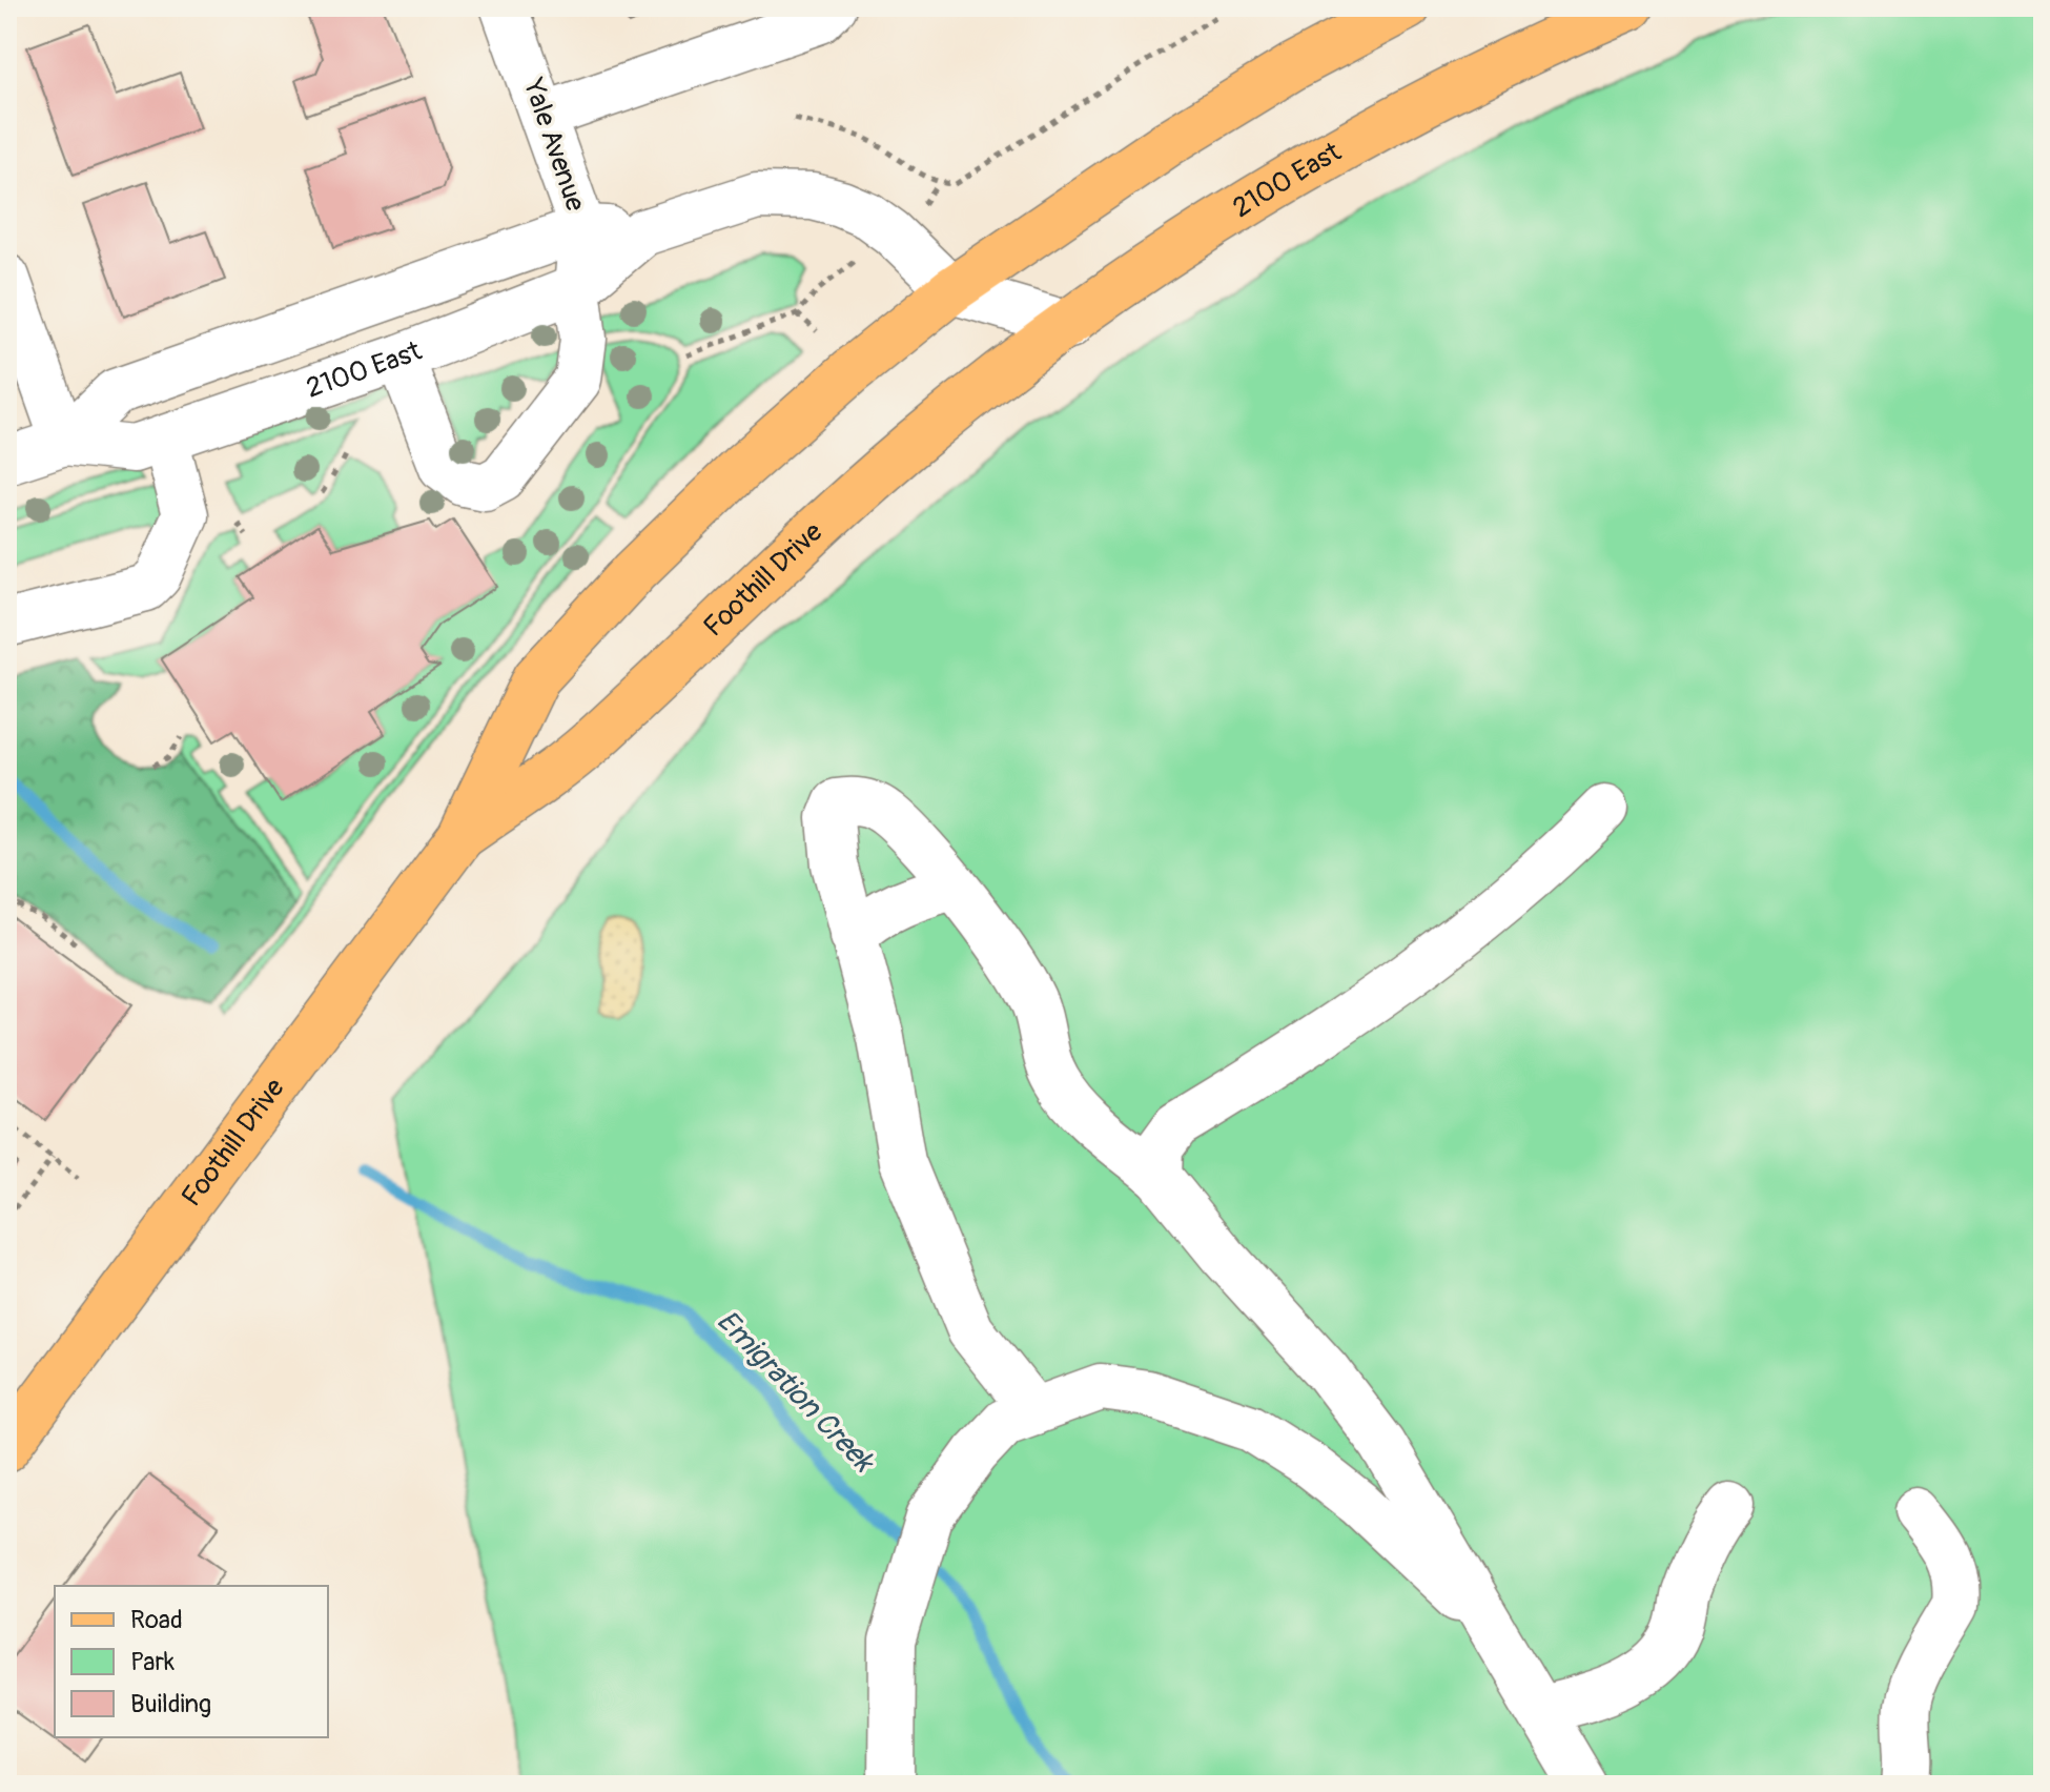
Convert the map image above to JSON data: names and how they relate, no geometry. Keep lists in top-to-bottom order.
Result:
{
  "streets": {
    "main road": ["2100 East", "Foothill Drive"],
    "street": ["Yale Avenue"]
  },
  "crossings": [
    ["Yale Avenue", "2100 East"],
    ["2100 East", "Foothill Drive"]
  ],
  "water": ["Emigration Creek"],
  "legend": ["Road", "Park", "Building"]
}
